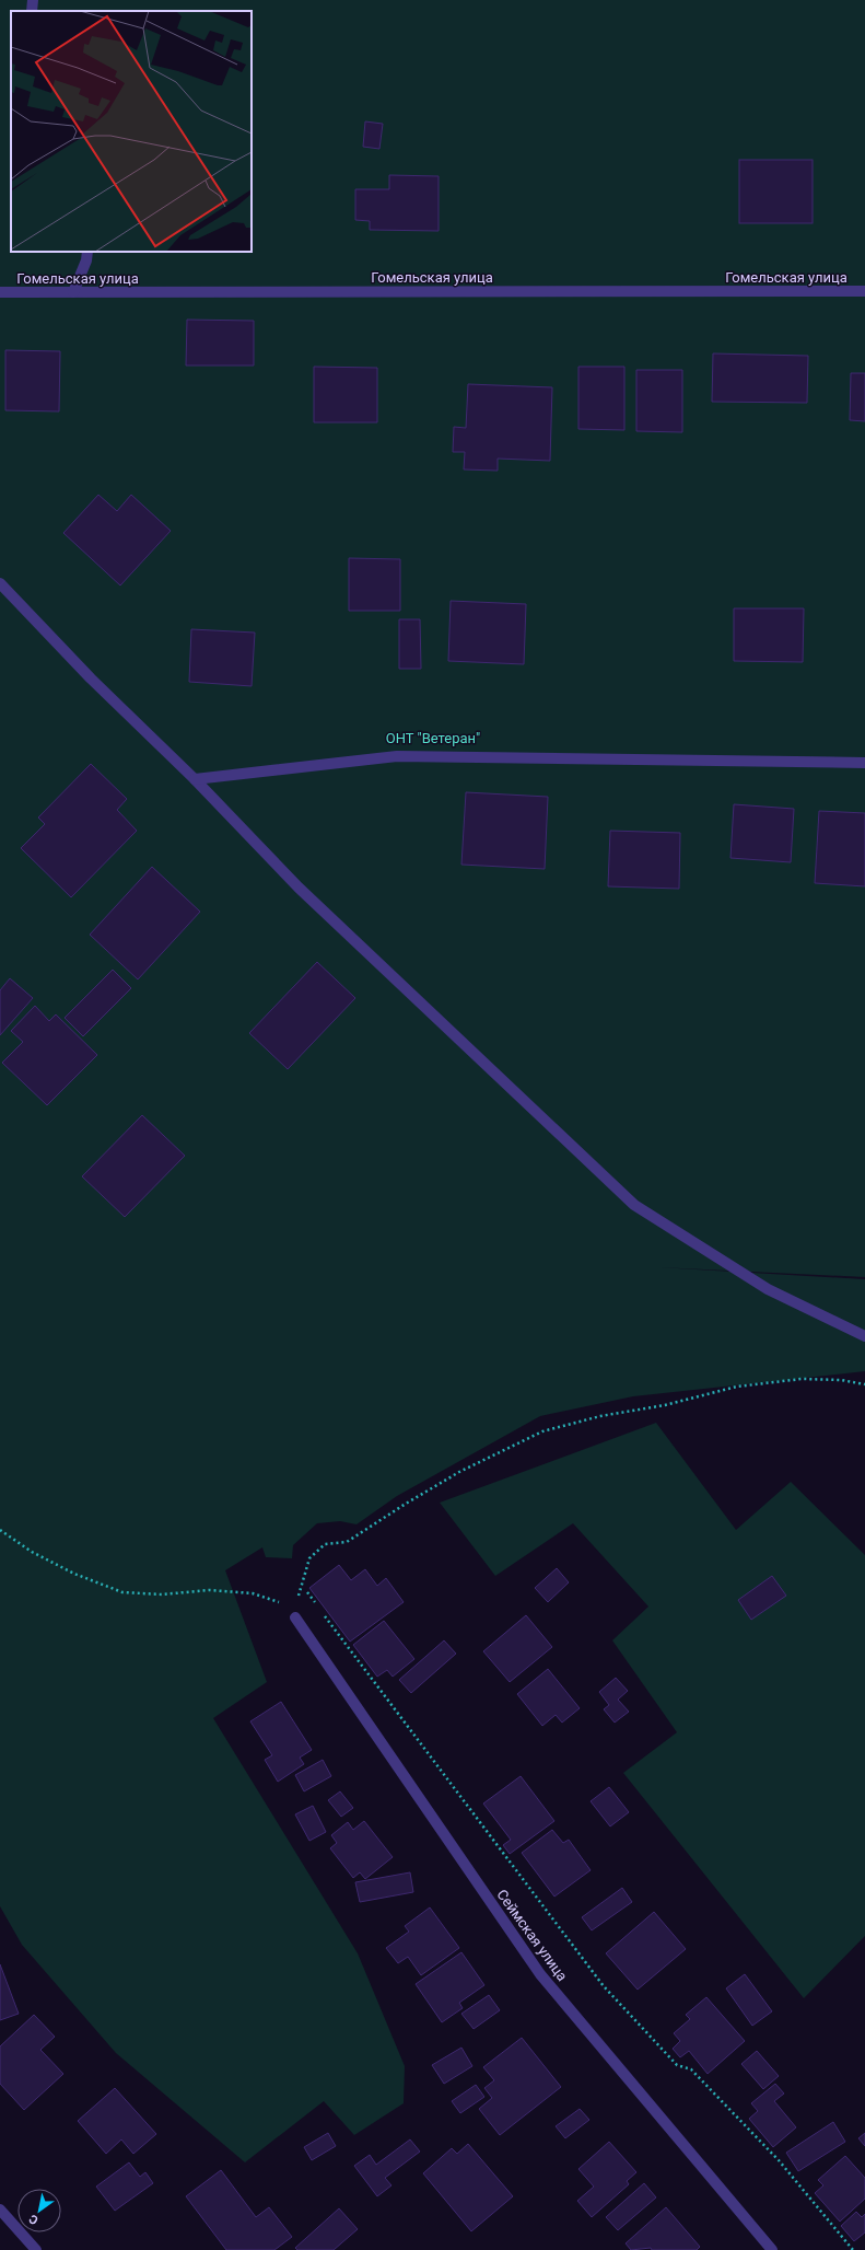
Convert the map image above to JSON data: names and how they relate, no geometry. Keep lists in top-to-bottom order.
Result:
{
  "streets": {
    "street": ["Гомельская улица", "Сеймская улица"]
  },
  "parks": ["ОНТ \"Ветеран\""],
  "north": "bottom left"
}
